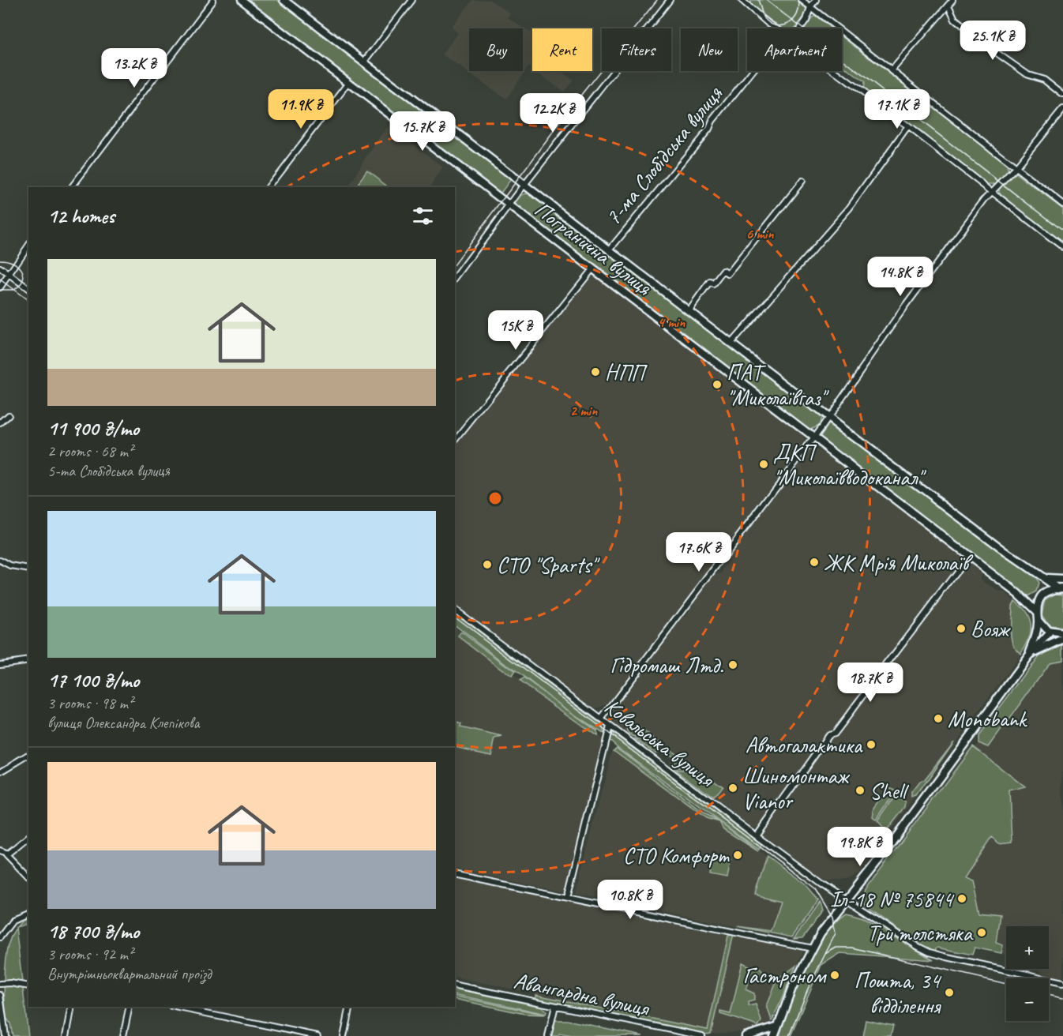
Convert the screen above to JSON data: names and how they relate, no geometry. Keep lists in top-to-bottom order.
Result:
{
  "streets": {
    "main road": ["Погранична вулиця"],
    "street": ["7-ма Слобідська вулиця", "Ковальська вулиця", "Авангардна вулиця"]
  },
  "crossings": [
    ["7-ма Слобідська вулиця", "Погранична вулиця"]
  ],
  "places": [
    "НПП",
    "ПАТ \"Миколаївгаз\"",
    "ДКП \"Миколаївводоканал\"",
    "ЖК Мрія Миколаїв",
    "СТО \"Sparts\"",
    "Вояж",
    "Гідромаш Лтд.",
    "Monobank",
    "Автогалактика",
    "Шиномонтаж Vianor",
    "Shell",
    "СТО Комфорт",
    "Іл-18 № 75844",
    "Три толстяка",
    "Гастроном",
    "Пошта, 34 відділення"
  ],
  "page": {
    "price": [
      "25.1K ₴",
      "13.2K ₴",
      "11.9K ₴",
      "17.1K ₴",
      "12.2K ₴",
      "15.7K ₴",
      "14.8K ₴",
      "15K ₴",
      "17.6K ₴",
      "18.7K ₴",
      "19.8K ₴",
      "10.8K ₴"
    ],
    "chip": [
      "Buy",
      "Rent",
      "Filters",
      "New",
      "Apartment"
    ],
    "heading": "12 homes",
    "list": [
      {
        "name": "11 900 ₴/mo",
        "note": "2 rooms · 68 m² · 5-та Слобідська вулиця"
      },
      {
        "name": "17 100 ₴/mo",
        "note": "3 rooms · 98 m² · вулиця Олександра Клепікова"
      },
      {
        "name": "18 700 ₴/mo",
        "note": "3 rooms · 92 m² · Внутрішньоквартальний проїзд"
      }
    ],
    "map_buttons": ["+", "−"]
  },
  "rings": ["6 min", "4 min", "2 min"]
}
